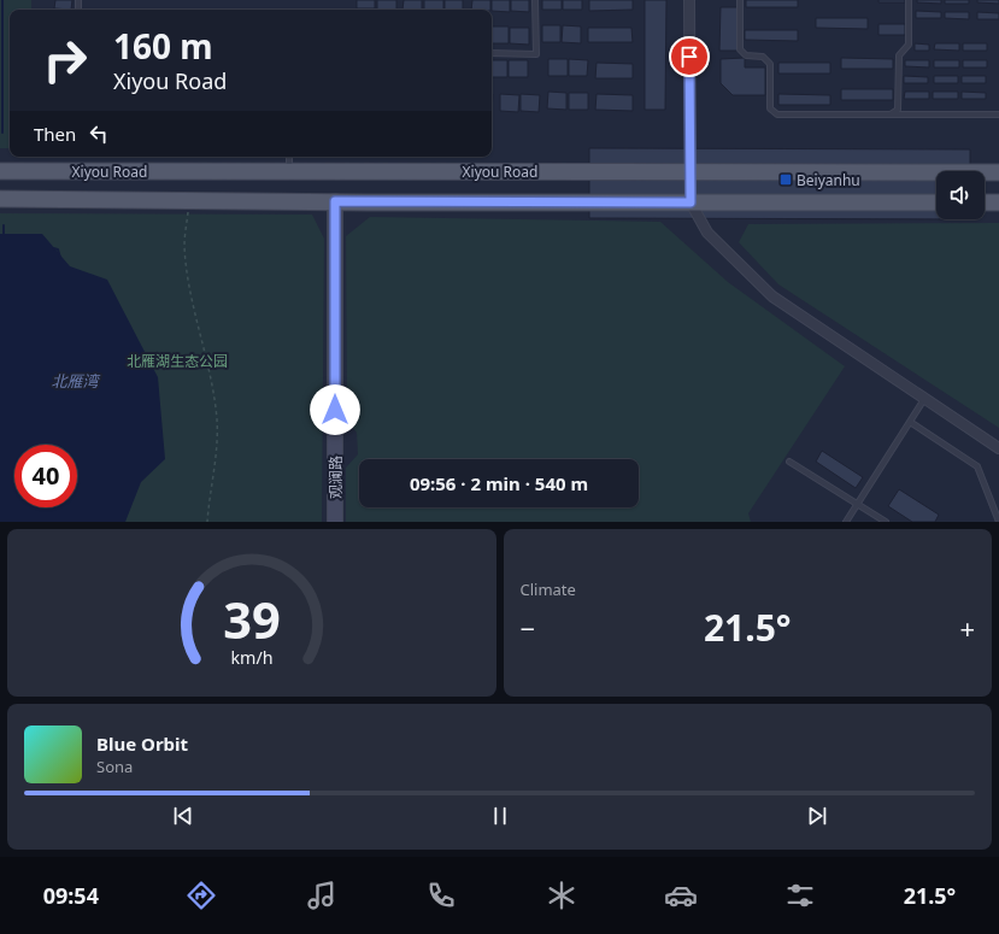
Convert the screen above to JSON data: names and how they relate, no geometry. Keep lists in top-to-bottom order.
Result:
{
  "streets": {
    "main road": ["Xiyou Road"],
    "street": ["观澜路"]
  },
  "crossings": [
    ["Xiyou Road", "观澜路"]
  ],
  "water": ["北雁湾"],
  "parks": ["北雁湖生态公园"],
  "places": {
    "transit": ["Beiyanhu"]
  },
  "page": {
    "turn": ["160 m", "Xiyou Road"],
    "then": "Then",
    "limit": "40",
    "trip": "09:56 · 2 min · 540 m",
    "tile": "Climate",
    "heat": ["−", "21.5°", "+"],
    "song": ["Blue Orbit", "Sona"],
    "tabs": ["09:54", "21.5°"],
    "gauge": ["39", "km/h"]
  }
}
